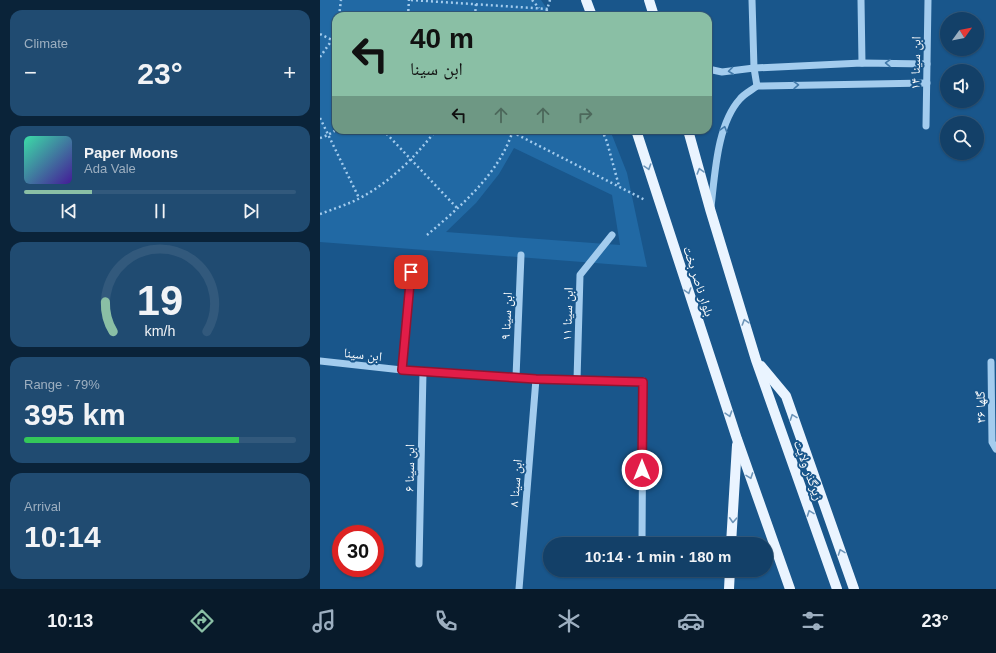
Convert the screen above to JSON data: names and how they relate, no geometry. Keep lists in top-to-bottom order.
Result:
{
  "streets": {
    "main road": ["بلوار ناصر بخت", "زیرگذر ولایت"],
    "street": [
      "ابن سینا ۱۴",
      "ابن سینا ۱۱",
      "ابن سینا ۹",
      "ابن سینا",
      "۳۶ گلها",
      "ابن سینا ۶",
      "ابن سینا ۸"
    ]
  },
  "crossings": [
    ["ابن سینا ۱۱", "ابن سینا"],
    ["ابن سینا ۹", "ابن سینا"],
    ["ابن سینا", "ابن سینا ۶"],
    ["ابن سینا", "ابن سینا ۸"]
  ],
  "north": "top right",
  "page": {
    "tile": [
      "Climate",
      ["Range · 79%", "395 km"],
      ["Arrival", "10:14"]
    ],
    "turn": ["40 m", "ابن سینا"],
    "heat": ["−", "23°", "+"],
    "song": ["Paper Moons", "Ada Vale"],
    "limit": "30",
    "trip": "10:14 · 1 min · 180 m",
    "tabs": ["10:13", "23°"],
    "gauge": ["19", "km/h"]
  }
}
